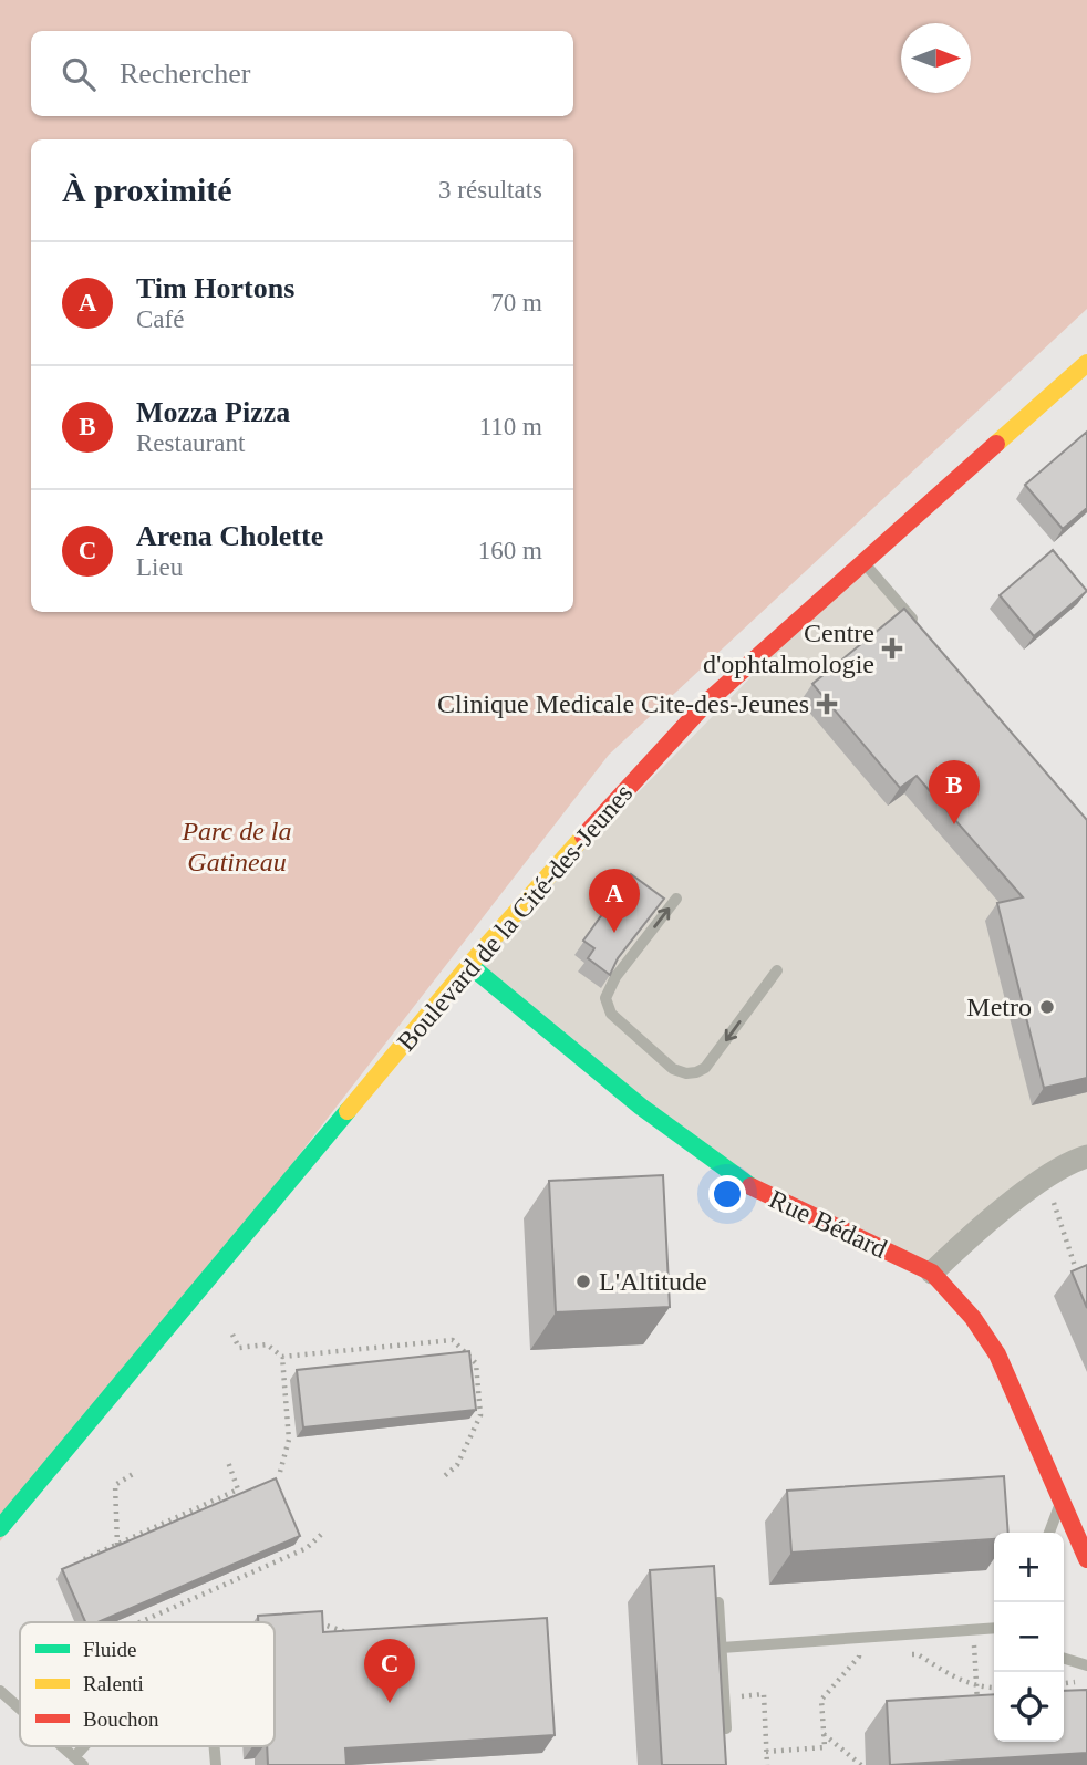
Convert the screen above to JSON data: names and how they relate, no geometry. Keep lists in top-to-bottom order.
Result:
{
  "streets": {
    "street": ["Boulevard de la Cité-des-Jeunes", "Rue Bédard"]
  },
  "crossings": [
    ["Boulevard de la Cité-des-Jeunes", "Rue Bédard"]
  ],
  "parks": ["Parc de la Gatineau"],
  "places": {
    "health": ["Centre d'ophtalmologie", "Clinique Medicale Cite-des-Jeunes"],
    "other": ["Metro", "L'Altitude"]
  },
  "legend": ["Fluide", "Ralenti", "Bouchon"],
  "north": "right",
  "page": {
    "search": "Rechercher",
    "heading": ["À proximité", "3 résultats"],
    "list": [
      {
        "mark": "A",
        "name": "Tim Hortons",
        "note": "Café",
        "value": "70 m"
      },
      {
        "mark": "B",
        "name": "Mozza Pizza",
        "note": "Restaurant",
        "value": "110 m"
      },
      {
        "mark": "C",
        "name": "Arena Cholette",
        "note": "Lieu",
        "value": "160 m"
      }
    ],
    "pins": ["B", "A", "C"],
    "map_buttons": ["+", "−"]
  }
}
